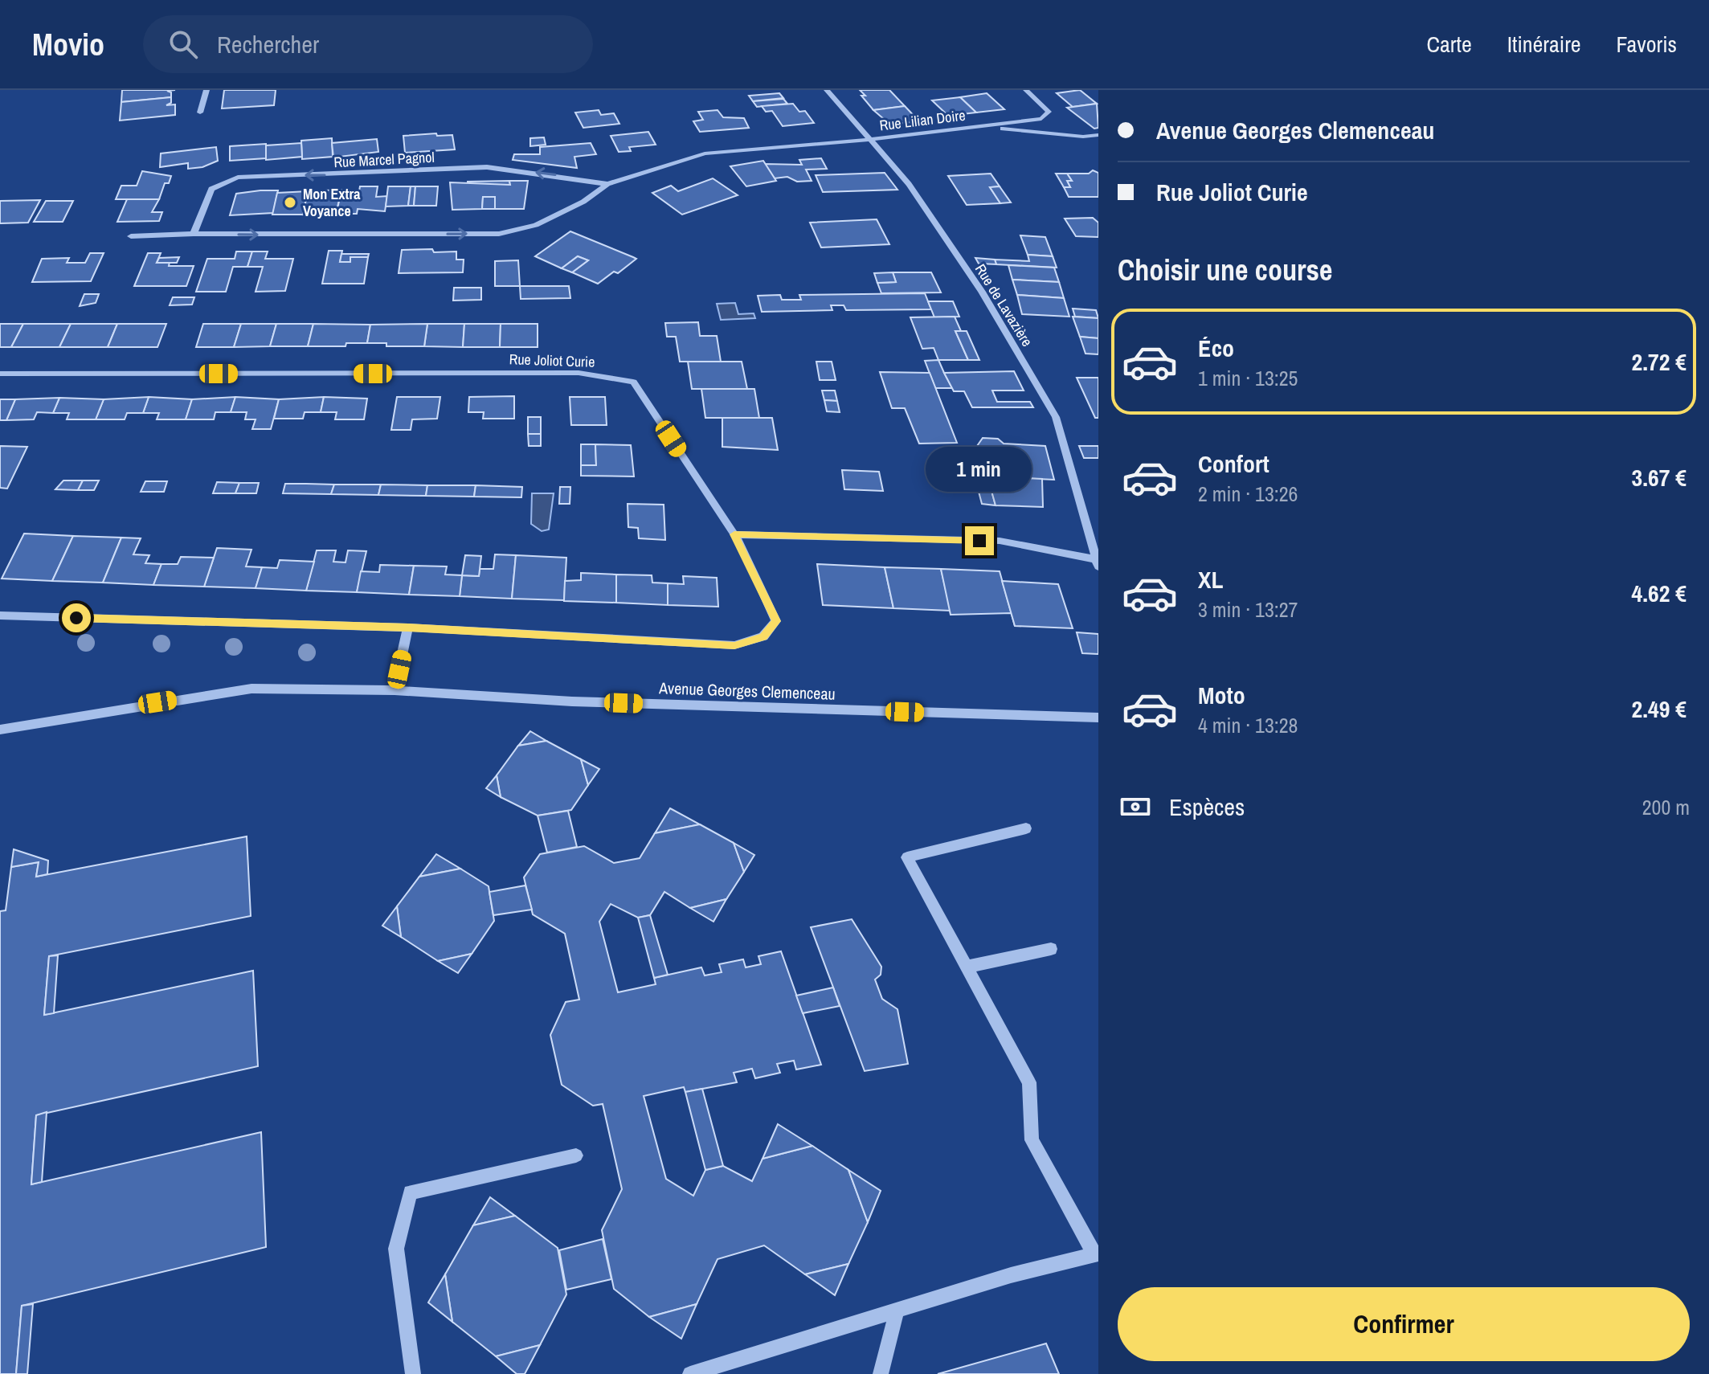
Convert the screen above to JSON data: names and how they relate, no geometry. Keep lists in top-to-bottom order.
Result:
{
  "streets": {
    "street": [
      "Rue Lilian Doire",
      "Rue Marcel Pagnol",
      "Rue de Lavazière",
      "Rue Joliot Curie",
      "Avenue Georges Clemenceau"
    ]
  },
  "crossings": [
    ["Rue Lilian Doire", "Rue Marcel Pagnol"],
    ["Rue Lilian Doire", "Rue de Lavazière"],
    ["Rue Marcel Pagnol", "Rue de Lavazière"]
  ],
  "places": ["Mon Extra Voyance"],
  "page": {
    "header": "Movio",
    "search": "Rechercher",
    "nav": ["Carte", "Itinéraire", "Favoris"],
    "banner": ["Avenue Georges Clemenceau", "Rue Joliot Curie"],
    "heading": "Choisir une course",
    "list": [
      {
        "name": "Éco",
        "note": "1 min · 13:25",
        "value": "2.72 €"
      },
      {
        "name": "Confort",
        "note": "2 min · 13:26",
        "value": "3.67 €"
      },
      {
        "name": "XL",
        "note": "3 min · 13:27",
        "value": "4.62 €"
      },
      {
        "name": "Moto",
        "note": "4 min · 13:28",
        "value": "2.49 €"
      }
    ],
    "bubble": "1 min",
    "pay": ["Espèces", "200 m"],
    "buttons": "Confirmer"
  }
}
